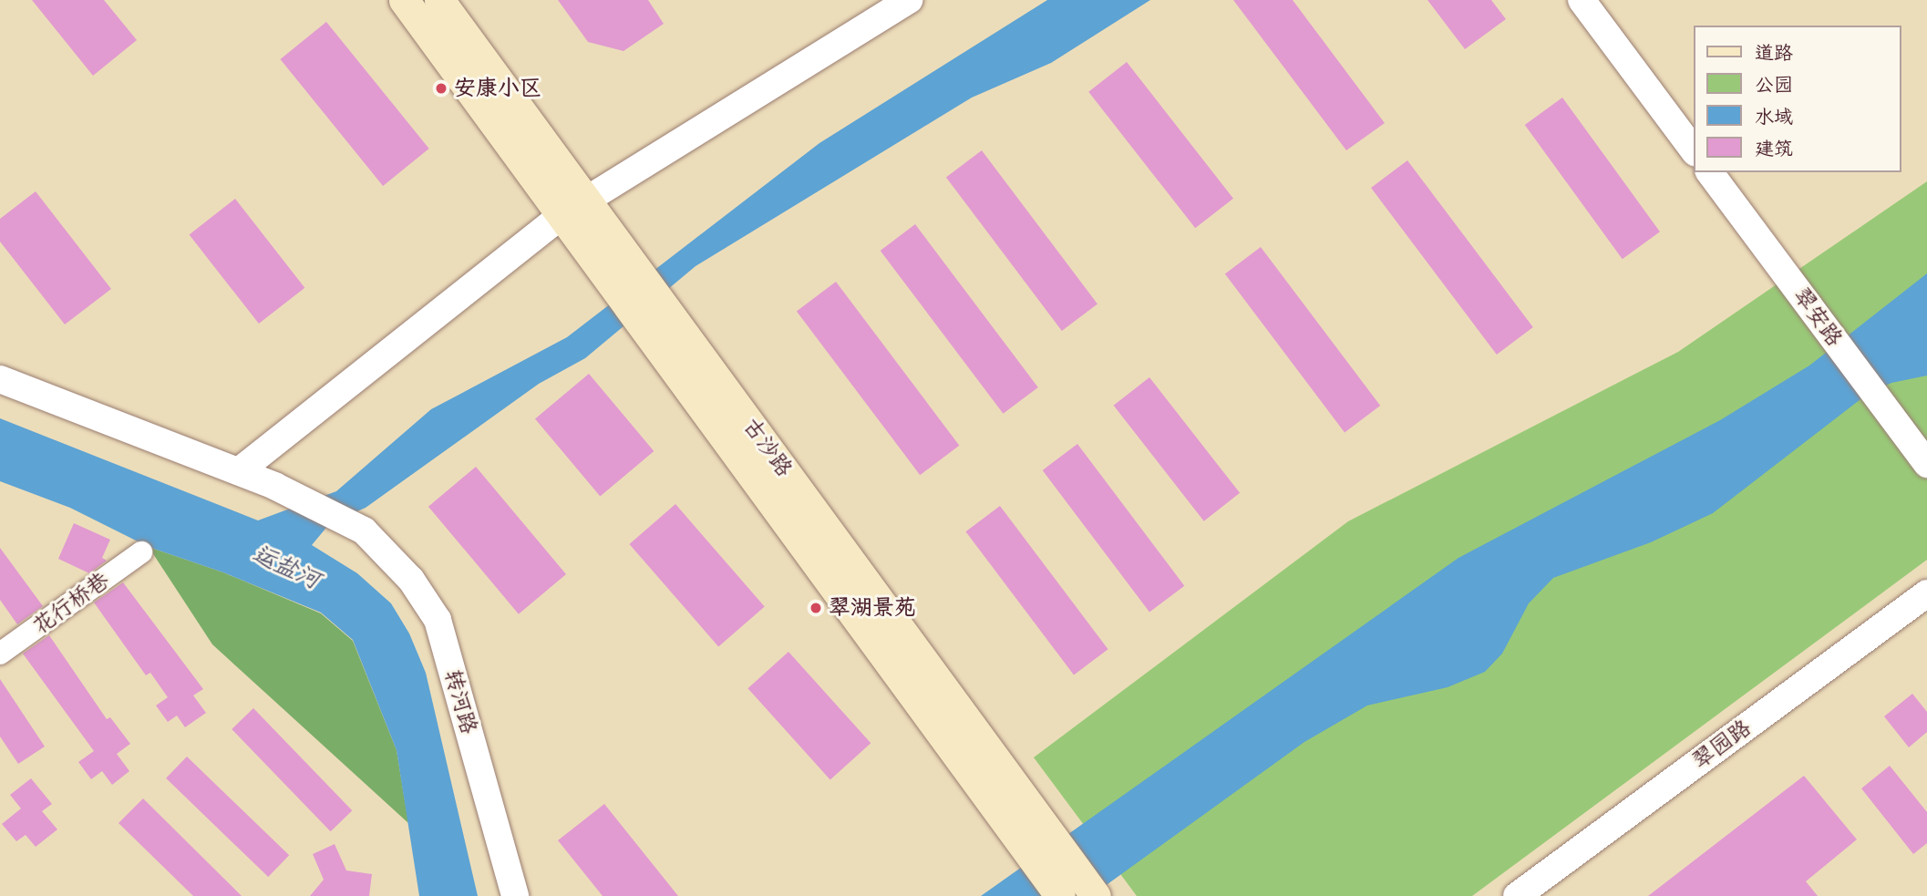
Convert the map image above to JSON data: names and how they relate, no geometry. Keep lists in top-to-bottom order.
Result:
{
  "streets": {
    "main road": ["古沙路"],
    "street": [
      "翠安路",
      "花行桥巷",
      "转河路",
      "翠园路"
    ]
  },
  "water": ["运盐河"],
  "places": ["安康小区", "翠湖景苑"],
  "legend": [
    "道路",
    "公园",
    "水域",
    "建筑"
  ]
}
